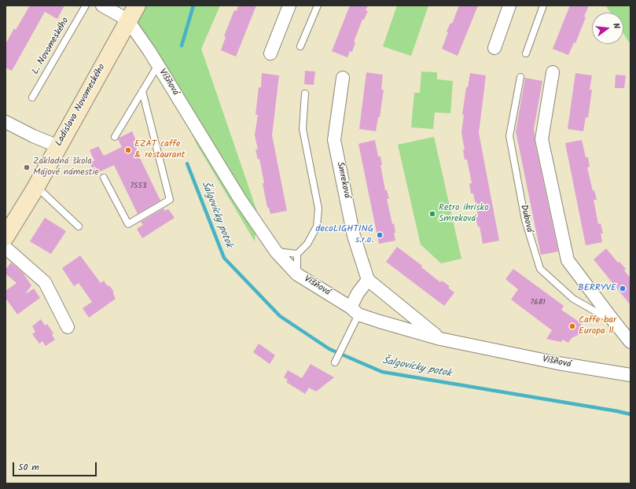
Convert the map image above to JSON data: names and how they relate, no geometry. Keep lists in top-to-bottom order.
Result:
{
  "streets": {
    "street": [
      "Višňová",
      "Ladislava Novomeského",
      "Smreková",
      "Dubová"
    ],
    "lane": ["L. Novomeského"]
  },
  "crossings": [
    ["Višňová", "Ladislava Novomeského"]
  ],
  "water": ["Šalgovícky potok"],
  "places": [
    "EZAT caffe & restaurant",
    "Základná škola Májové námestie",
    "Retro ihrisko Smreková",
    "decoLIGHTING s.r.o.",
    "BERRYVE",
    "Caffe bar Europa ll"
  ],
  "house_numbers": ["7553", "7681"],
  "scale_bar": "50 m",
  "north": "right"
}
